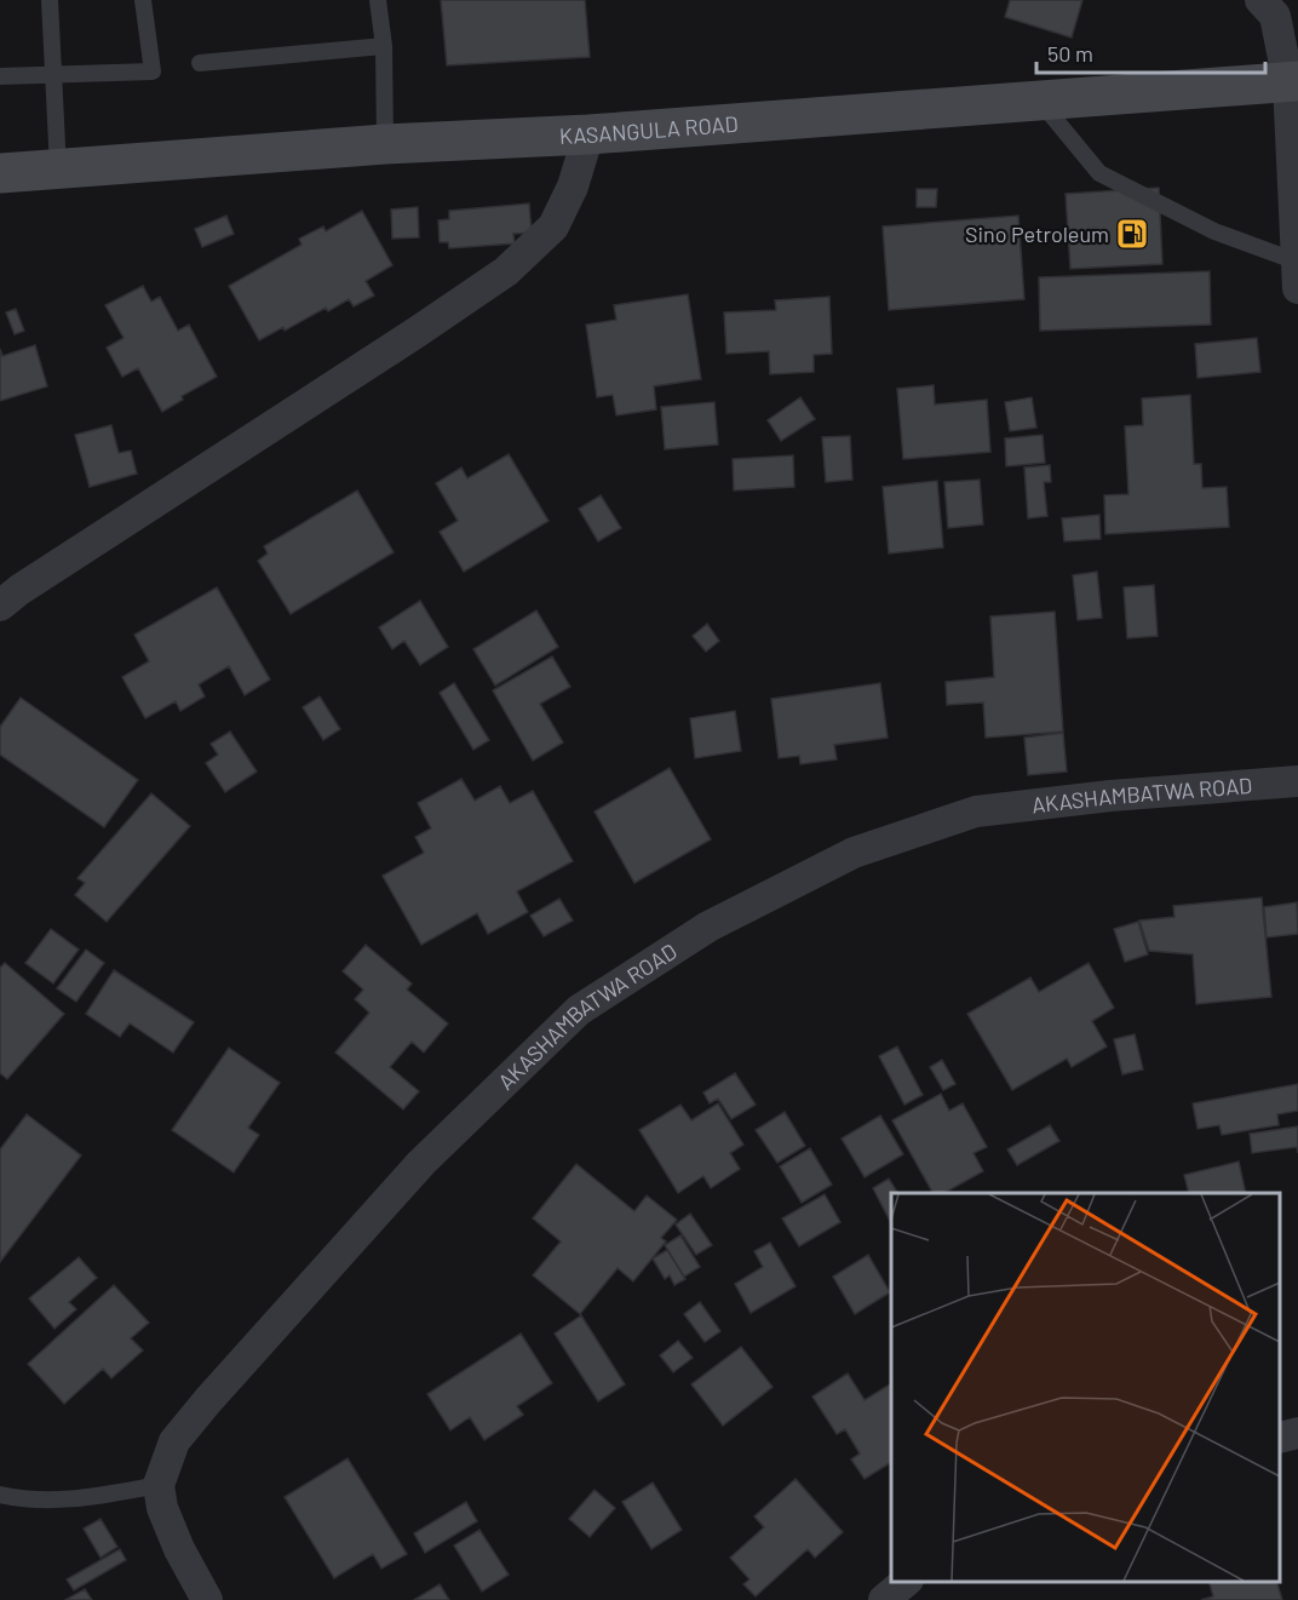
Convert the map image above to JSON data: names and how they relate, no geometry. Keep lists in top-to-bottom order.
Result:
{
  "streets": {
    "main road": ["KASANGULA ROAD"],
    "street": ["AKASHAMBATWA ROAD"]
  },
  "places": {
    "fuel station": ["Sino Petroleum"]
  },
  "scale_bar": "50 m"
}
